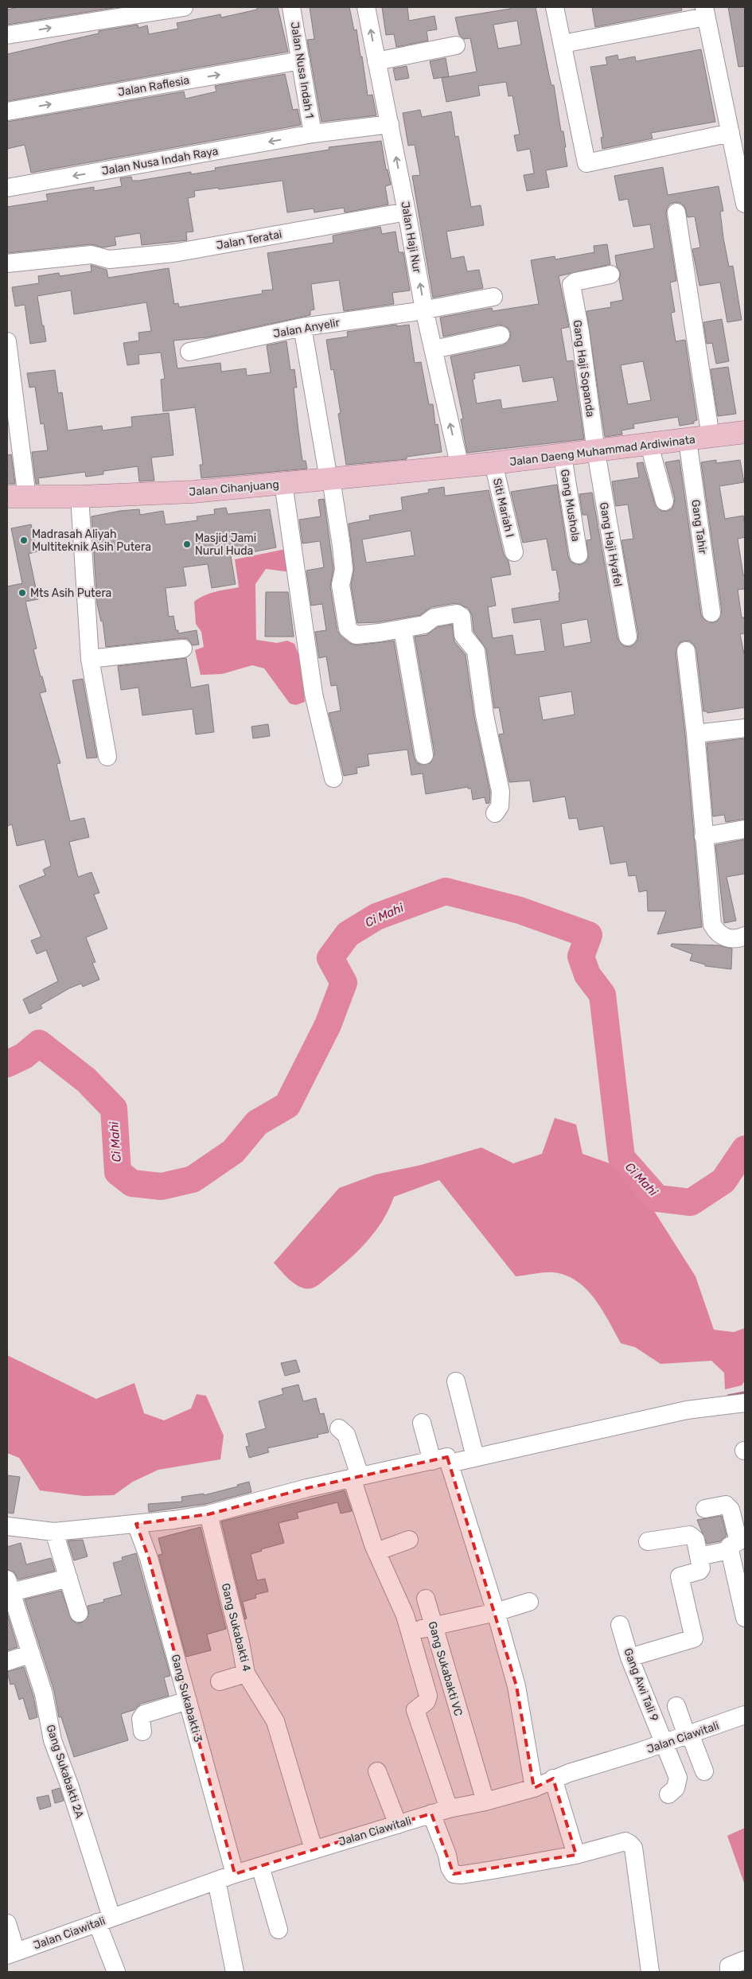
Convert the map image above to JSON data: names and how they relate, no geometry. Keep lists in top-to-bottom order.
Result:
{
  "streets": {
    "main road": ["Jalan Daeng Muhammad Ardiwinata", "Jalan Cihanjuang"],
    "street": [
      "Jalan Nusa Indah 1",
      "Jalan Raflesia",
      "Jalan Nusa Indah Raya",
      "Jalan Haji Nur",
      "Jalan Teratai",
      "Jalan Anyelir",
      "Gang Haji Sopanda",
      "Gang Mushola",
      "Siti Mariah I",
      "Gang Tahir",
      "Gang Haji Hyafel",
      "Gang Sukabakti 4",
      "Gang Sukabakti VC",
      "Gang Awi Tali 9",
      "Gang Sukabakti 3",
      "Jalan Ciawitali",
      "Gang Sukabakti 2A"
    ]
  },
  "crossings": [
    ["Jalan Nusa Indah 1", "Jalan Raflesia"],
    ["Jalan Nusa Indah 1", "Jalan Nusa Indah Raya"],
    ["Jalan Haji Nur", "Jalan Teratai"],
    ["Jalan Haji Nur", "Jalan Anyelir"],
    ["Jalan Haji Nur", "Jalan Daeng Muhammad Ardiwinata"],
    ["Jalan Haji Nur", "Jalan Cihanjuang"],
    ["Gang Haji Sopanda", "Jalan Daeng Muhammad Ardiwinata"],
    ["Gang Haji Sopanda", "Gang Haji Hyafel"],
    ["Jalan Daeng Muhammad Ardiwinata", "Jalan Cihanjuang"],
    ["Jalan Daeng Muhammad Ardiwinata", "Gang Mushola"],
    ["Jalan Daeng Muhammad Ardiwinata", "Siti Mariah I"],
    ["Jalan Daeng Muhammad Ardiwinata", "Gang Tahir"],
    ["Jalan Daeng Muhammad Ardiwinata", "Gang Haji Hyafel"],
    ["Gang Sukabakti 4", "Jalan Ciawitali"],
    ["Gang Sukabakti VC", "Jalan Ciawitali"],
    ["Gang Awi Tali 9", "Jalan Ciawitali"],
    ["Gang Sukabakti 3", "Jalan Ciawitali"],
    ["Jalan Ciawitali", "Gang Sukabakti 2A"]
  ],
  "one_way": ["Jalan Haji Nur"],
  "water": ["Ci Mahi"],
  "places": ["Madrasah Aliyah Multiteknik Asih Putera", "Masjid Jami Nurul Huda", "Mts Asih Putera"]
}
